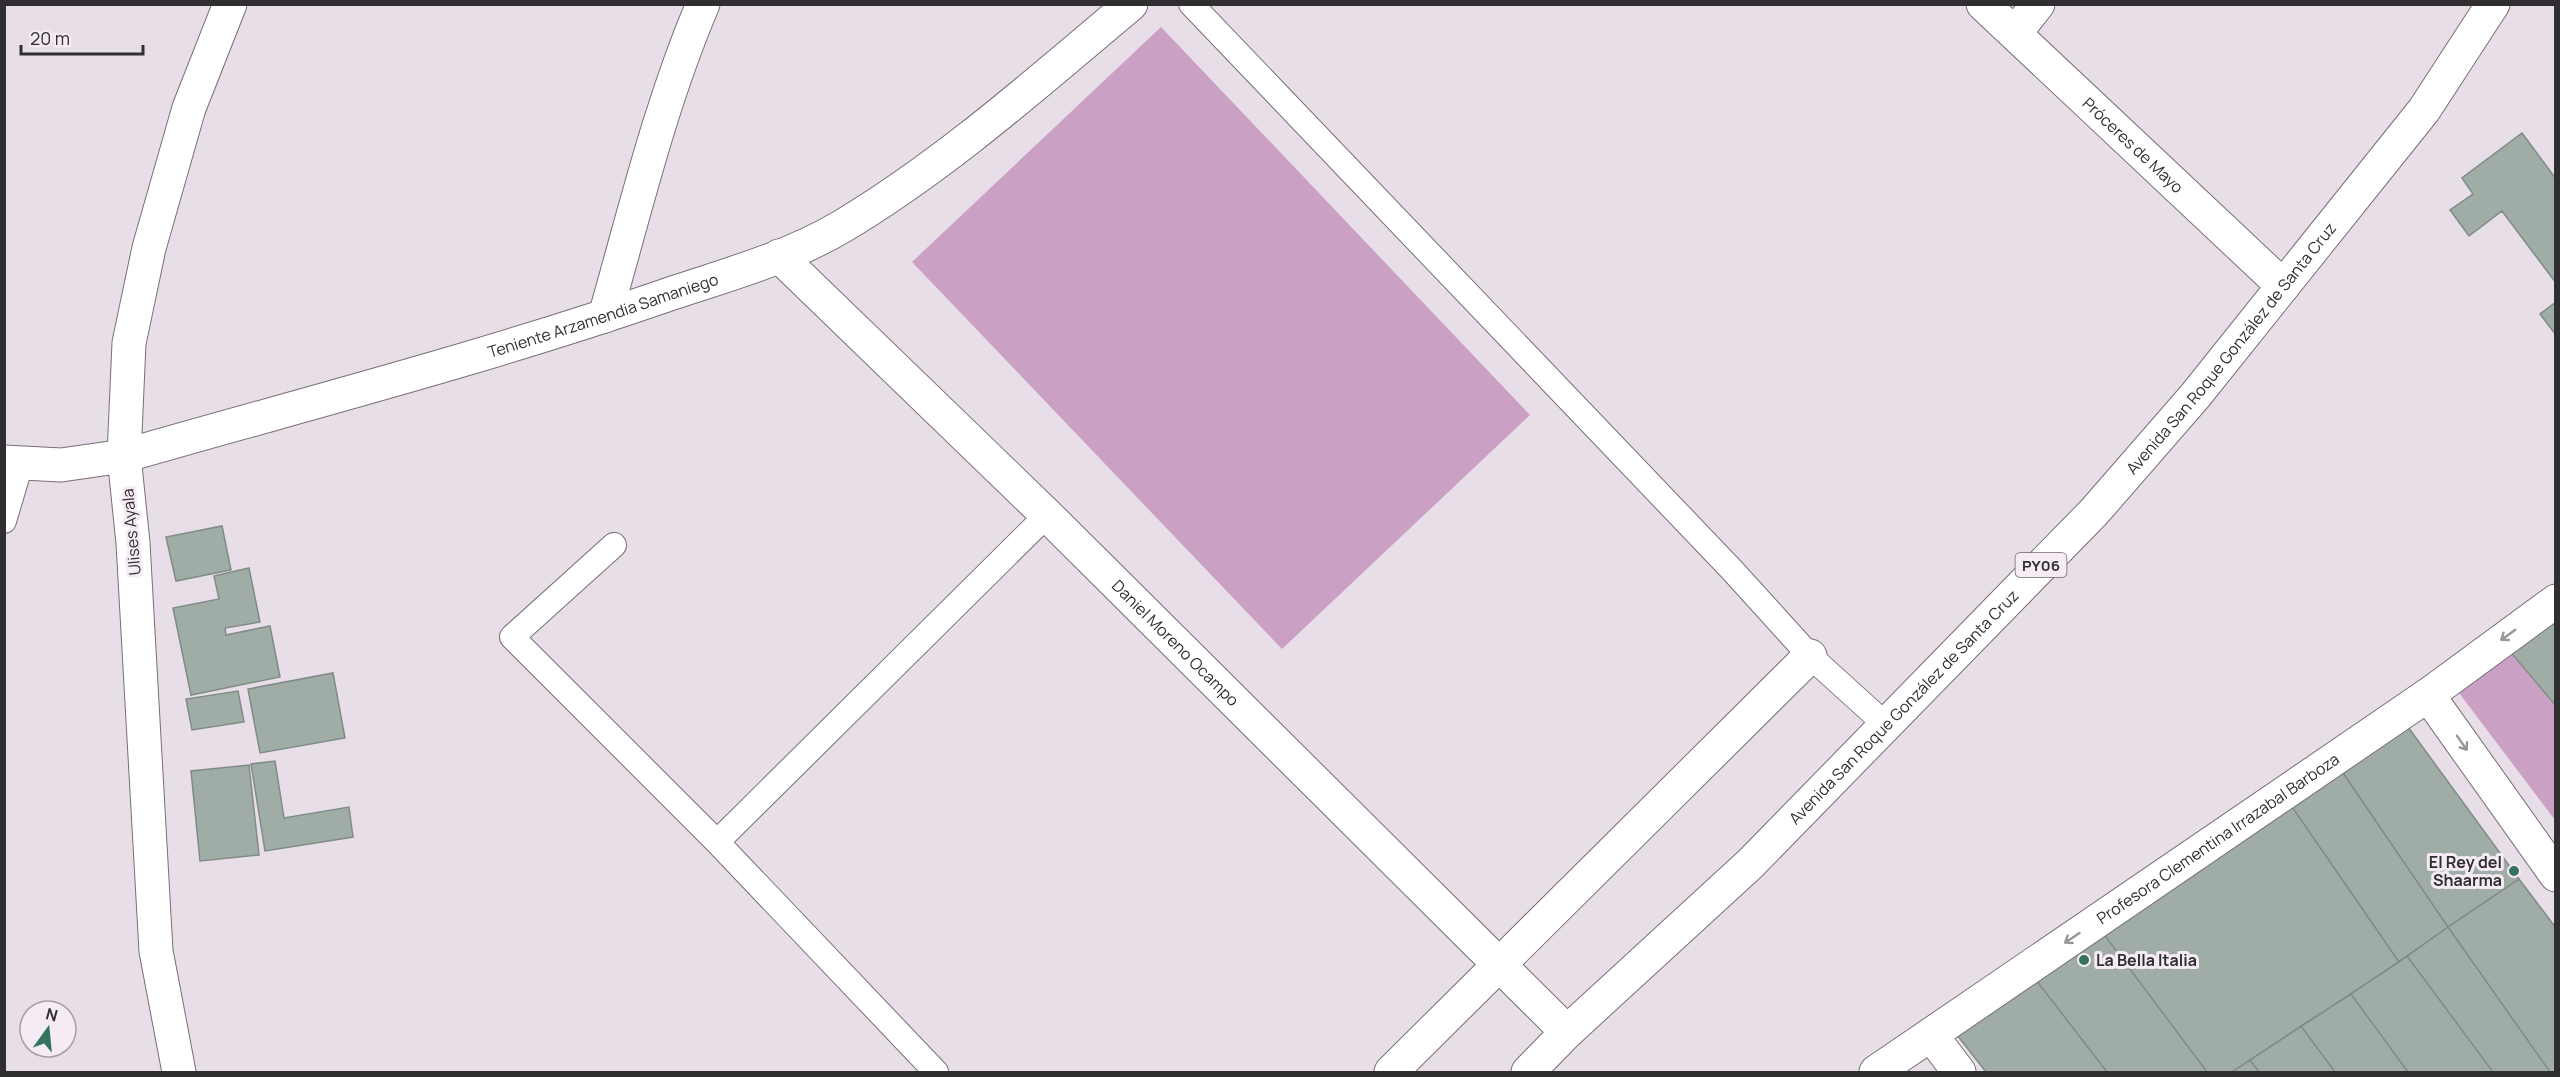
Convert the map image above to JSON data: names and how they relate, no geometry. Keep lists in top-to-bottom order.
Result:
{
  "streets": {
    "main road": [
      "Próceres de Mayo",
      "Teniente Arzamendia Samaniego",
      "Avenida San Roque González de Santa Cruz",
      "Ulises Ayala",
      "PY06",
      "Daniel Moreno Ocampo",
      "Profesora Clementina Irrazabal Barboza"
    ]
  },
  "crossings": [
    ["Próceres de Mayo", "Avenida San Roque González de Santa Cruz"],
    ["Teniente Arzamendia Samaniego", "Ulises Ayala"],
    ["Teniente Arzamendia Samaniego", "Daniel Moreno Ocampo"],
    ["Avenida San Roque González de Santa Cruz", "Daniel Moreno Ocampo"]
  ],
  "one_way": ["Profesora Clementina Irrazabal Barboza"],
  "places": ["El Rey del Shaarma", "La Bella Italia"],
  "scale_bar": "20 m",
  "north": "top"
}
